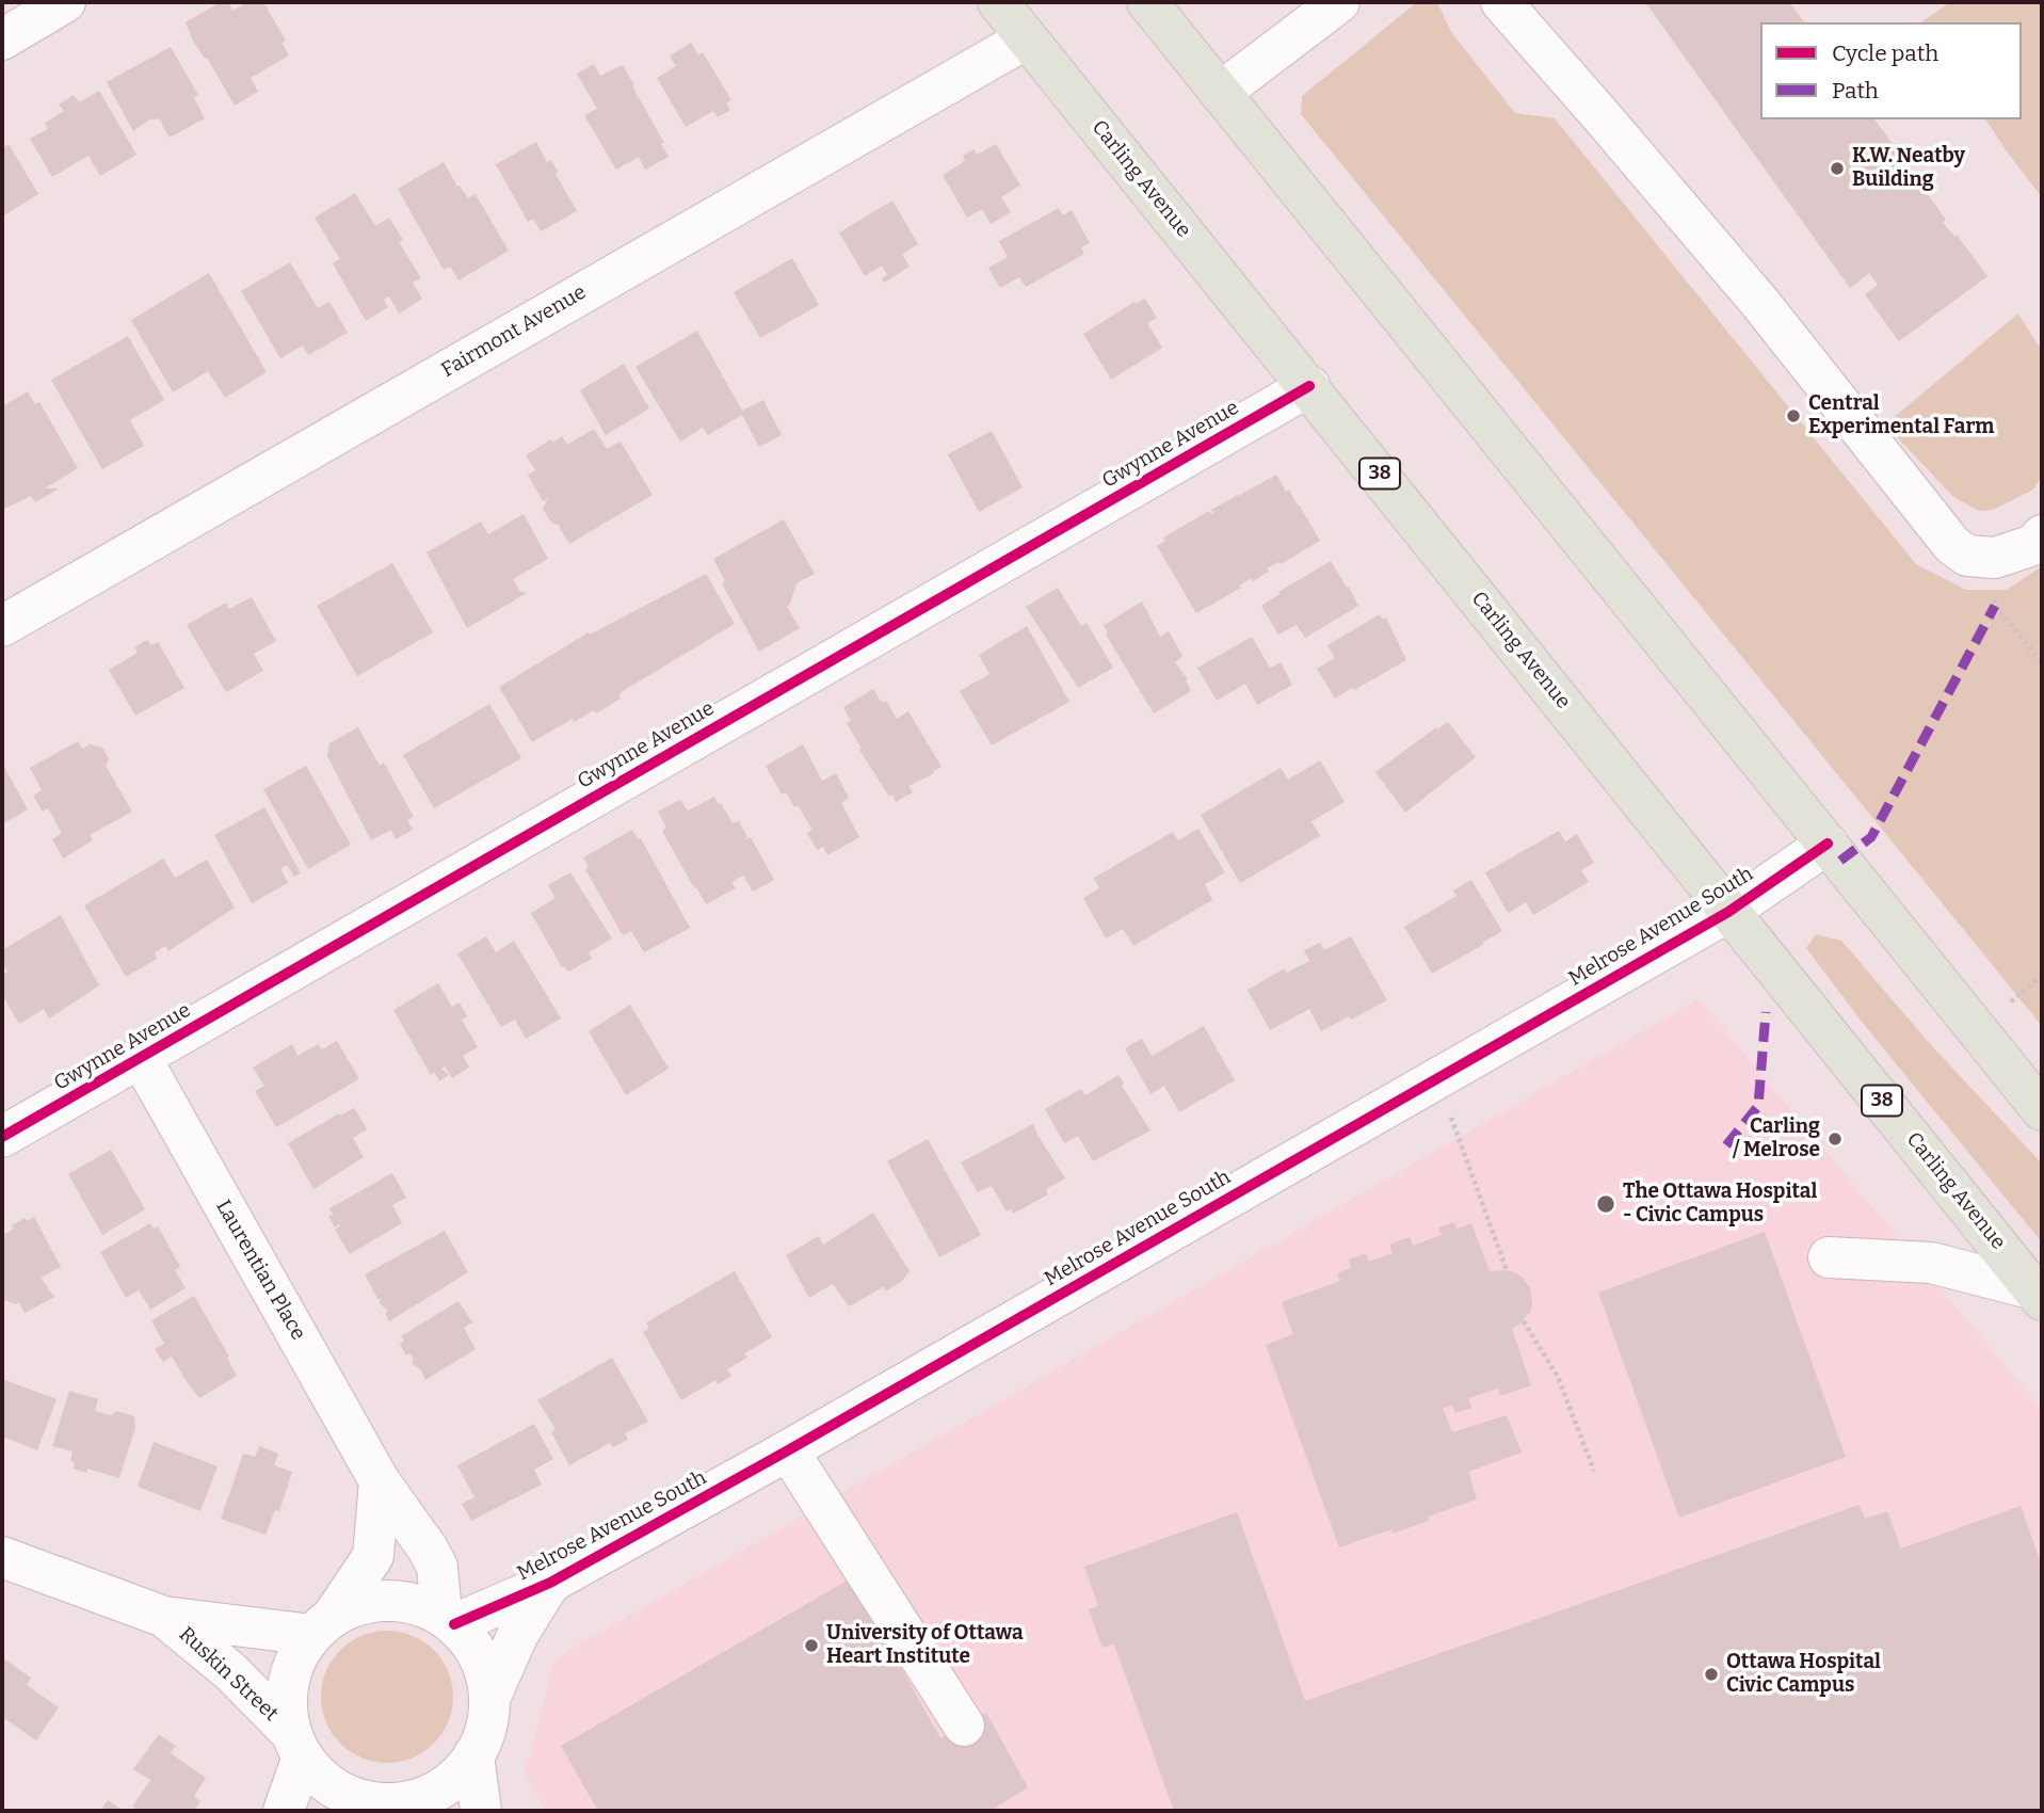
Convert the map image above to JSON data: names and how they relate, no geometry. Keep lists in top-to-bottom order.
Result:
{
  "streets": {
    "main road": ["Carling Avenue", "38"],
    "street": [
      "Fairmont Avenue",
      "Gwynne Avenue",
      "Melrose Avenue South",
      "Laurentian Place",
      "Ruskin Street"
    ]
  },
  "crossings": [
    ["Carling Avenue", "Fairmont Avenue"],
    ["Carling Avenue", "Gwynne Avenue"],
    ["Carling Avenue", "Melrose Avenue South"],
    ["Gwynne Avenue", "Laurentian Place"],
    ["Melrose Avenue South", "Laurentian Place"],
    ["Melrose Avenue South", "Ruskin Street"],
    ["Laurentian Place", "Ruskin Street"]
  ],
  "places": [
    "K.W. Neatby Building",
    "Central Experimental Farm",
    "Carling / Melrose",
    "The Ottawa Hospital - Civic Campus",
    "University of Ottawa Heart Institute",
    "Ottawa Hospital Civic Campus"
  ],
  "legend": ["Cycle path", "Path"]
}
